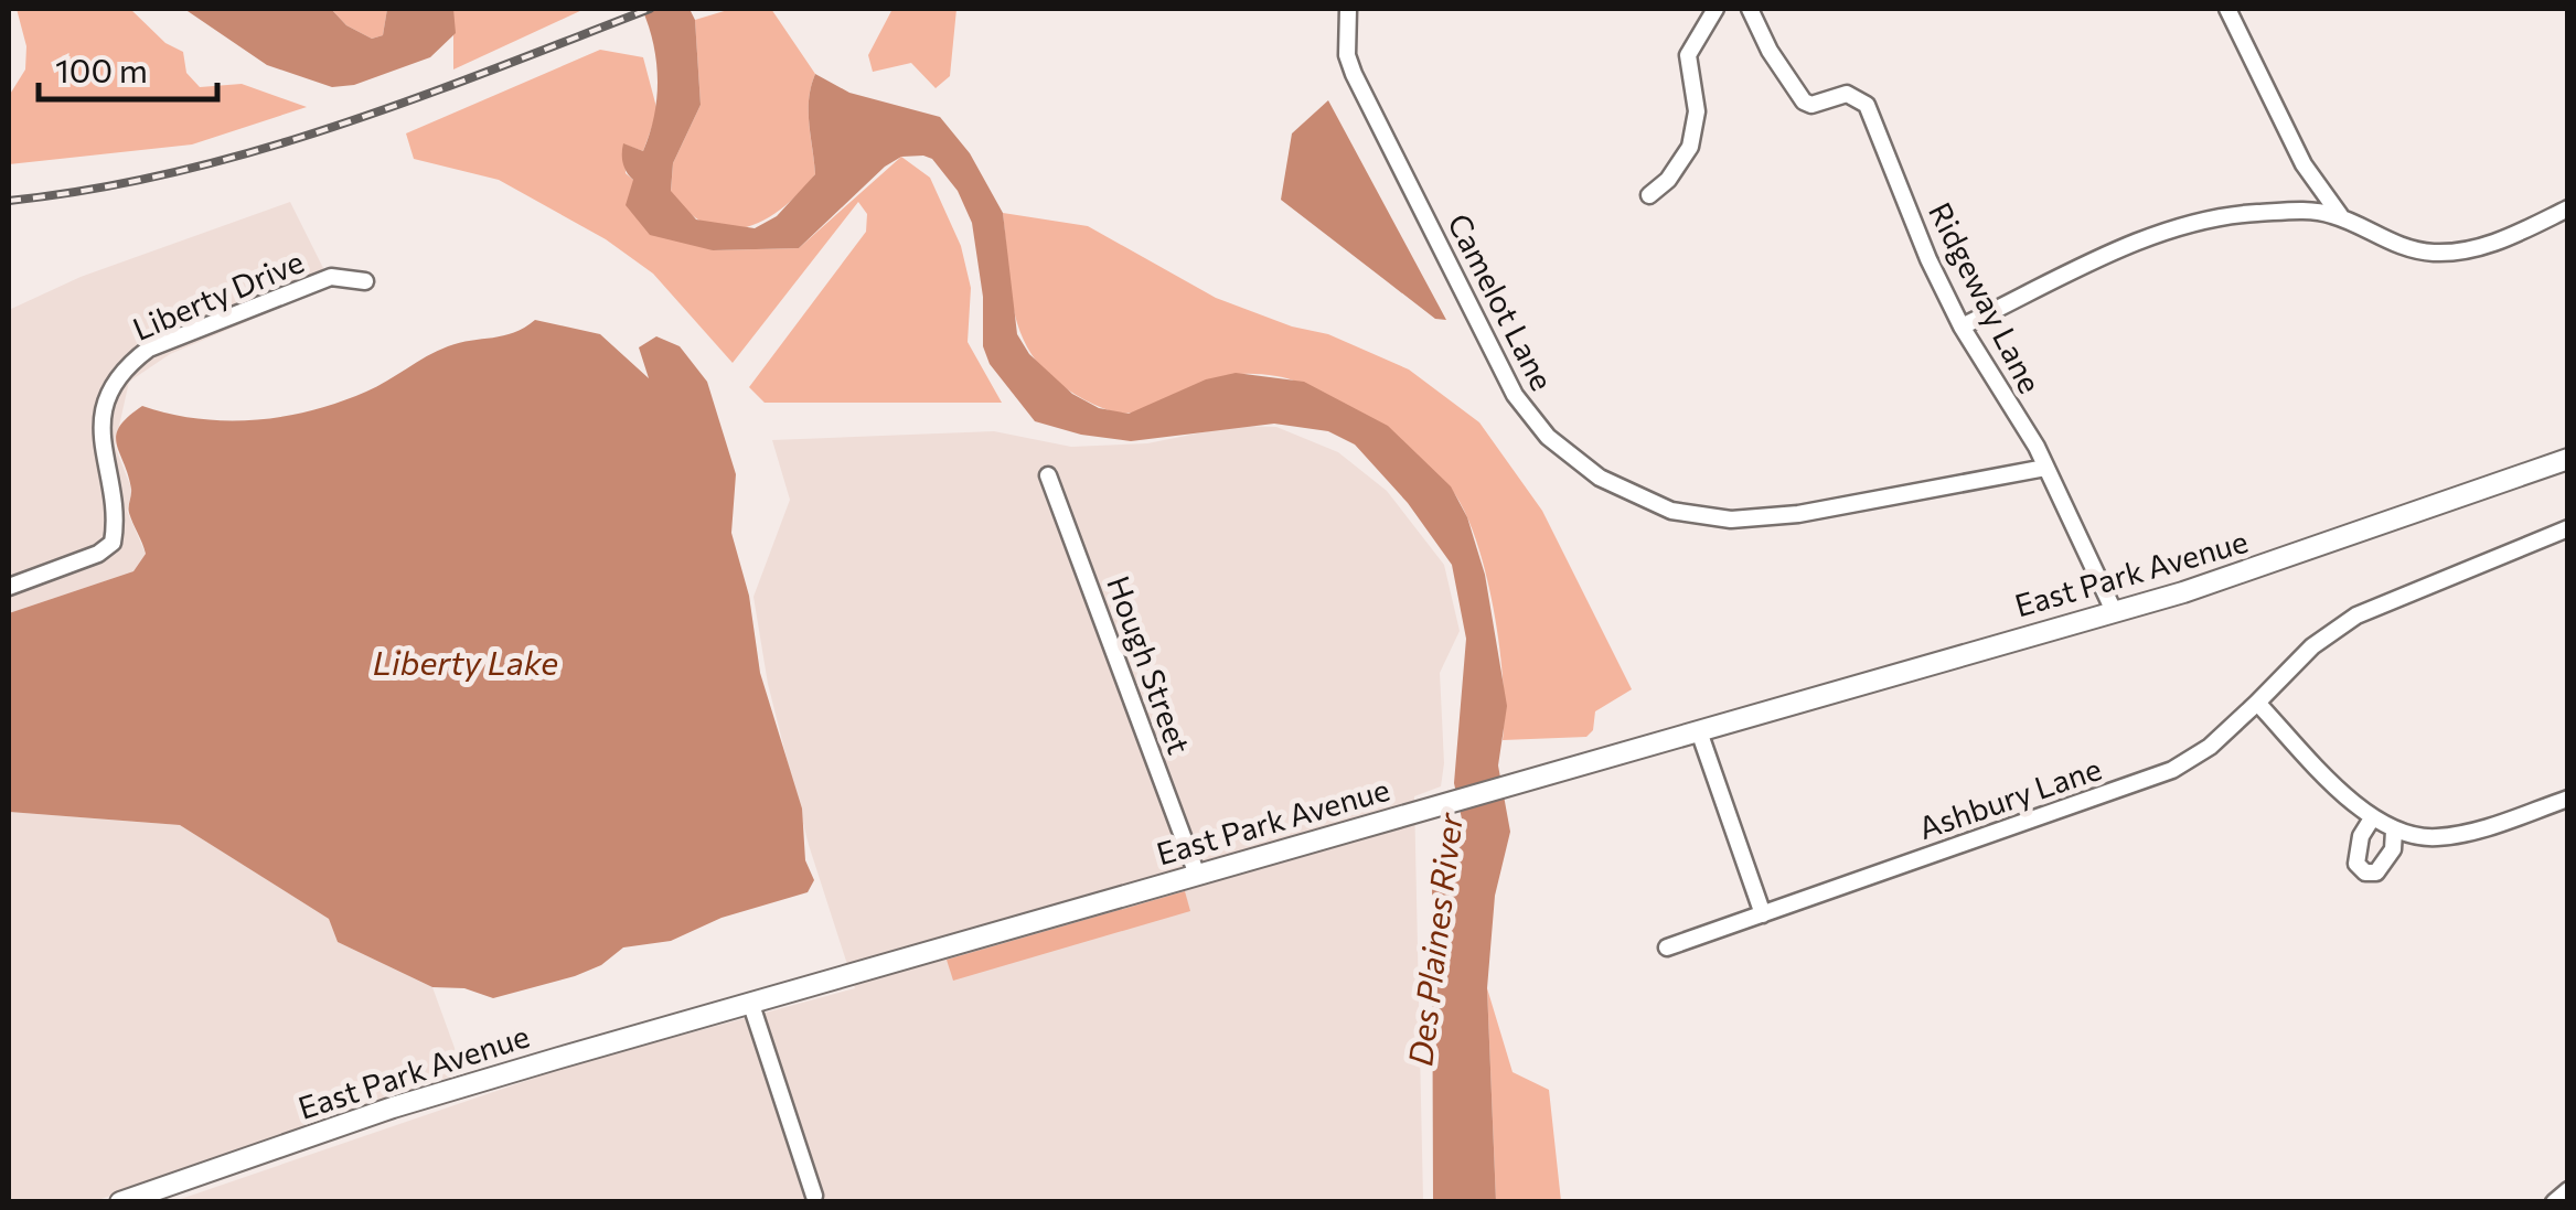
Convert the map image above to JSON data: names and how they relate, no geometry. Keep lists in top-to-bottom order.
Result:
{
  "streets": {
    "main road": ["East Park Avenue"],
    "street": [
      "Liberty Drive",
      "Ridgeway Lane",
      "Camelot Lane",
      "Hough Street",
      "Ashbury Lane"
    ]
  },
  "crossings": [
    ["Ridgeway Lane", "Camelot Lane"],
    ["Ridgeway Lane", "East Park Avenue"],
    ["East Park Avenue", "Hough Street"]
  ],
  "water": ["Liberty Lake", "Des Plaines River"],
  "scale_bar": "100 m"
}
